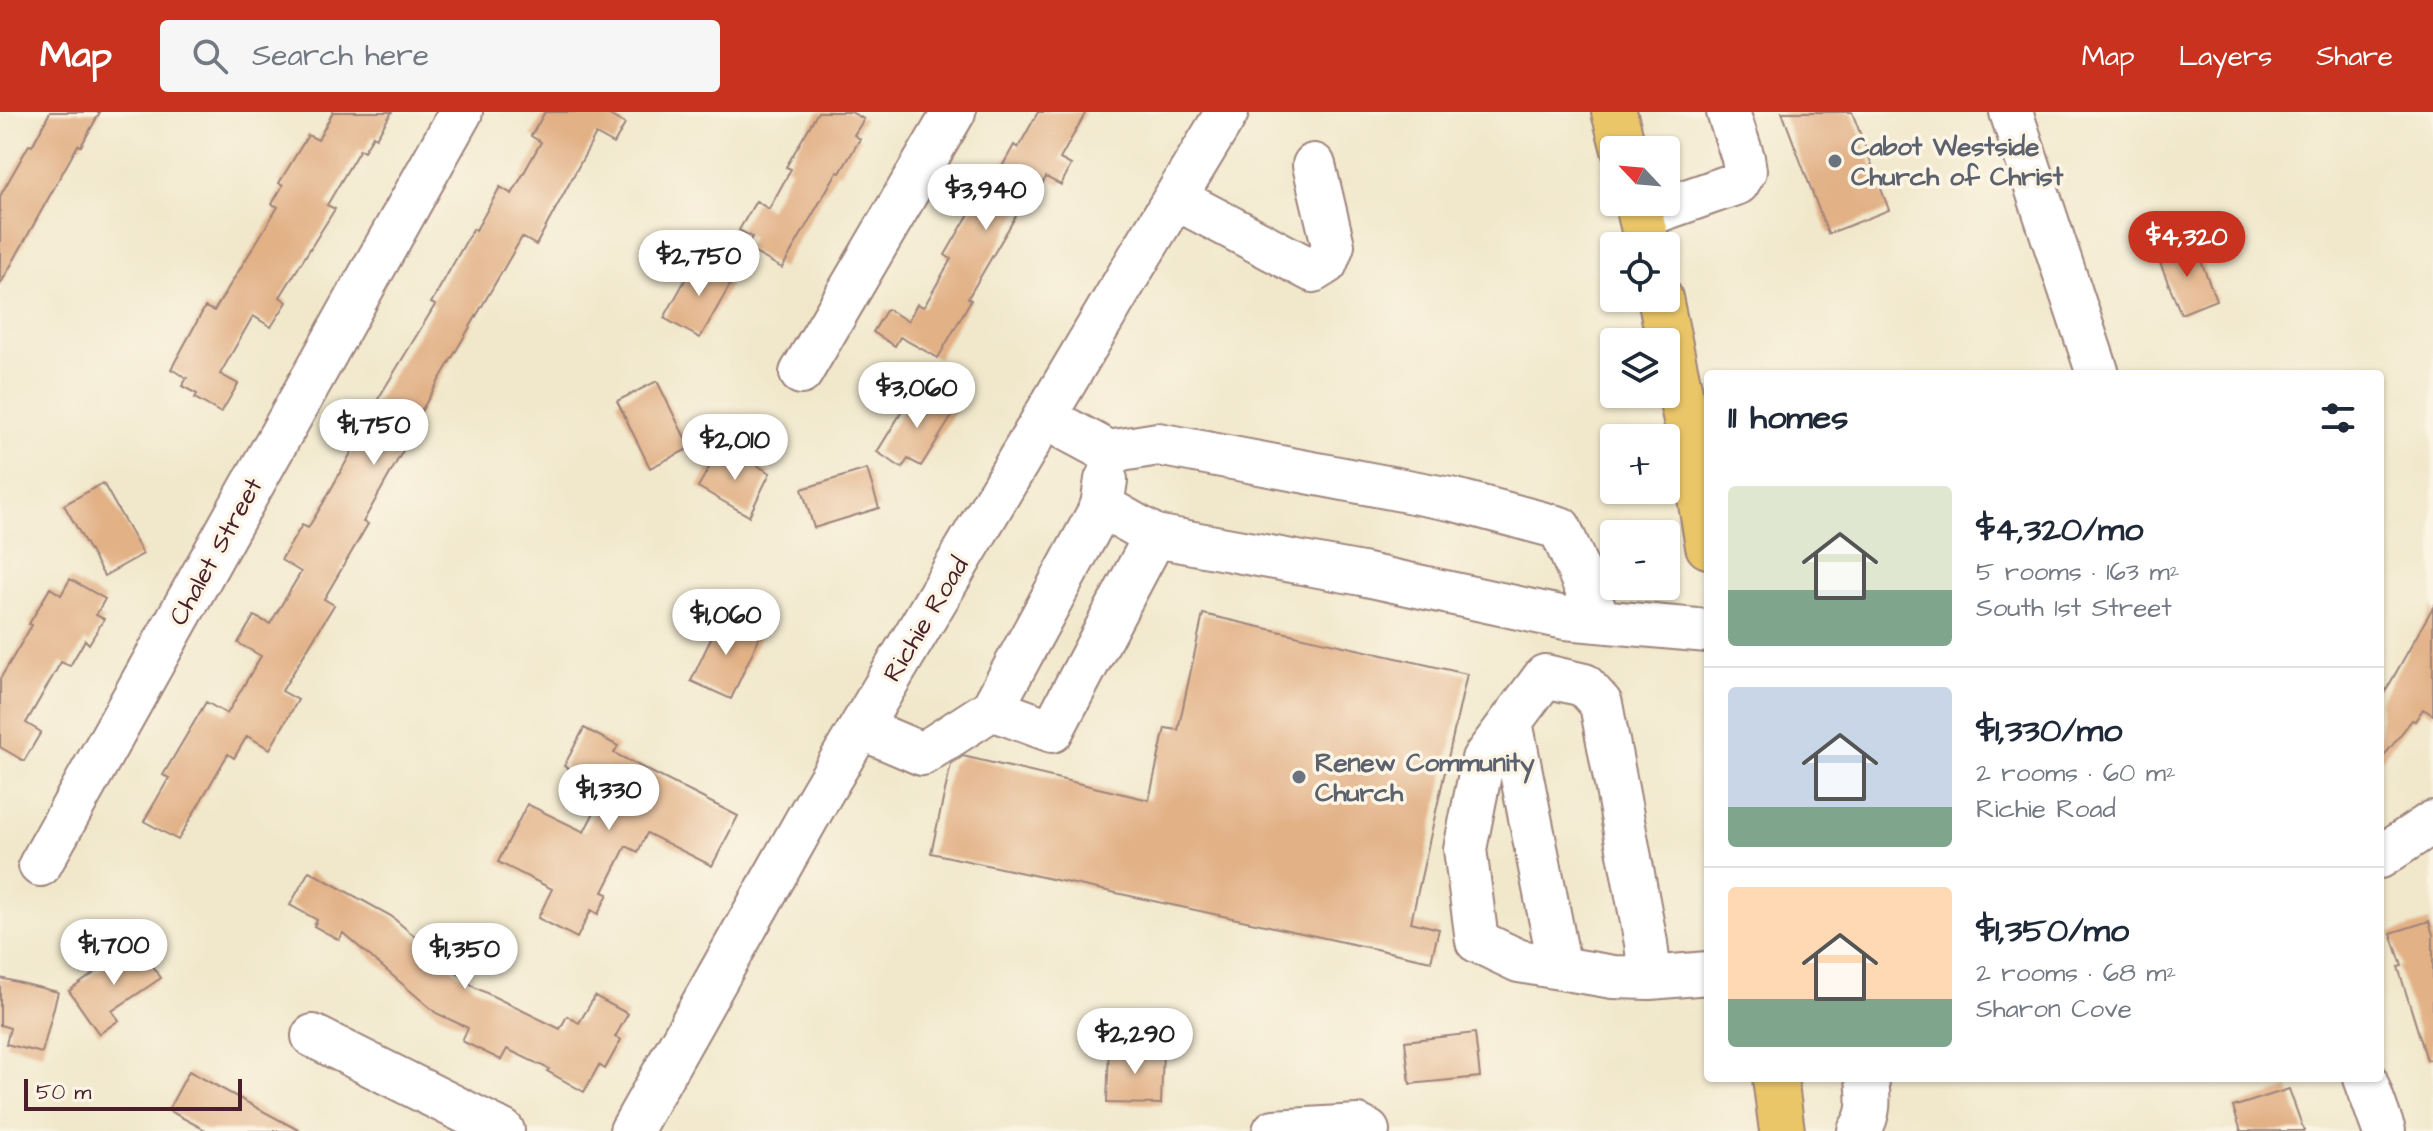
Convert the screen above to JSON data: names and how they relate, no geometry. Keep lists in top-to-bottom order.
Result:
{
  "streets": {
    "street": ["Chalet Street", "Richie Road"]
  },
  "places": ["Cabot Westside Church of Christ", "Renew Community Church"],
  "scale_bar": "50 m",
  "north": "top left",
  "page": {
    "header": "Map",
    "search": "Search here",
    "nav": ["Map", "Layers", "Share"],
    "map_buttons": ["+", "−"],
    "price": [
      "$3,940",
      "$4,320",
      "$2,750",
      "$3,060",
      "$1,750",
      "$2,010",
      "$1,060",
      "$1,330",
      "$1,700",
      "$1,350",
      "$2,290"
    ],
    "heading": "11 homes",
    "list": [
      {
        "name": "$4,320/mo",
        "note": "5 rooms · 163 m² · South 1st Street"
      },
      {
        "name": "$1,330/mo",
        "note": "2 rooms · 60 m² · Richie Road"
      },
      {
        "name": "$1,350/mo",
        "note": "2 rooms · 68 m² · Sharon Cove"
      }
    ],
    "scale": "50 m"
  }
}
